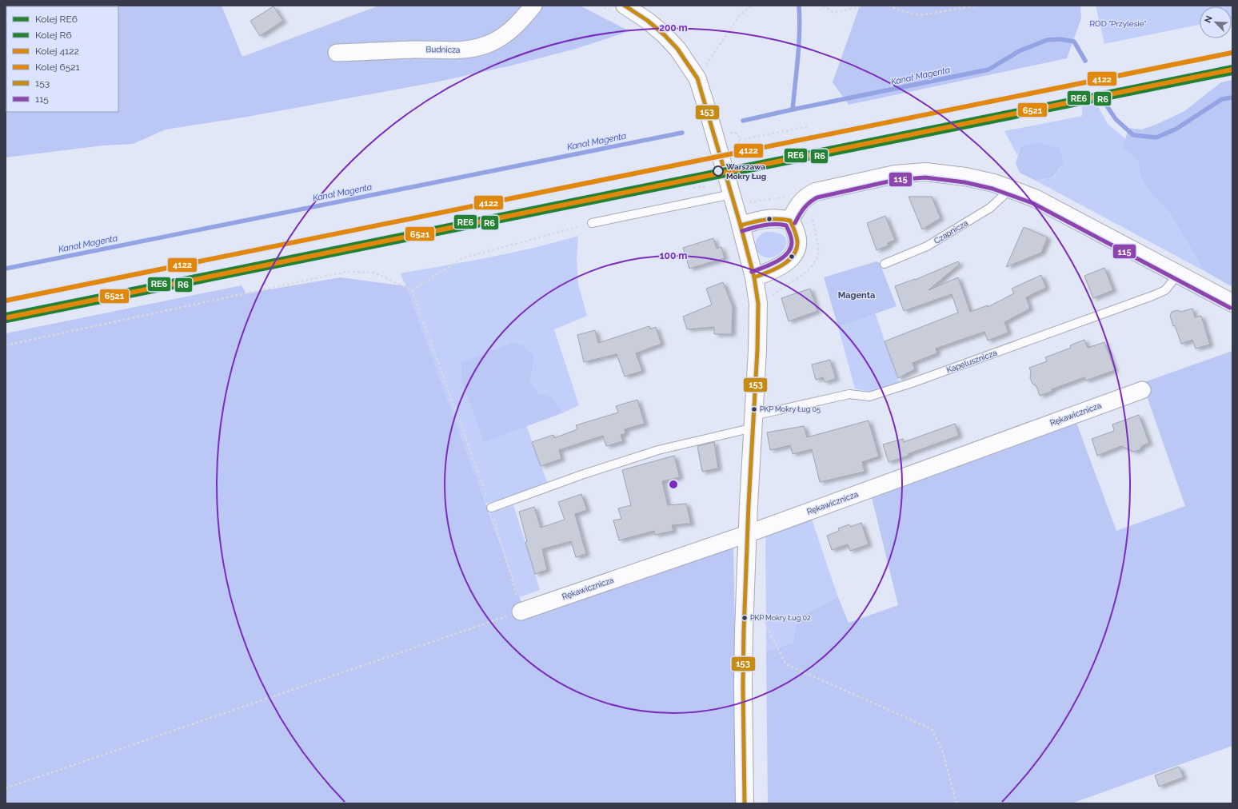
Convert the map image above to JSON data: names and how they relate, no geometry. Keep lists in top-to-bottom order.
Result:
{
  "streets": {
    "street": ["Budnicza", "Rękawicznicza"],
    "lane": ["Czapnicza", "Kapelusznicza"]
  },
  "districts": ["Magenta"],
  "water": ["Kanał Magenta"],
  "parks": ["ROD \"Przylesie\""],
  "places": ["Warszawa Mokry Ług", "PKP Mokry Ług 05", "PKP Mokry Ług 02"],
  "lines": [
    "transit line 153",
    "rail line 4122",
    "rail line RE6",
    "rail line 6521",
    "rail line R6",
    "transit line 115"
  ],
  "legend": [
    "Kolej RE6",
    "Kolej R6",
    "Kolej 4122",
    "Kolej 6521",
    "153",
    "115"
  ],
  "north": "top left",
  "rings": ["200 m", "100 m"]
}
